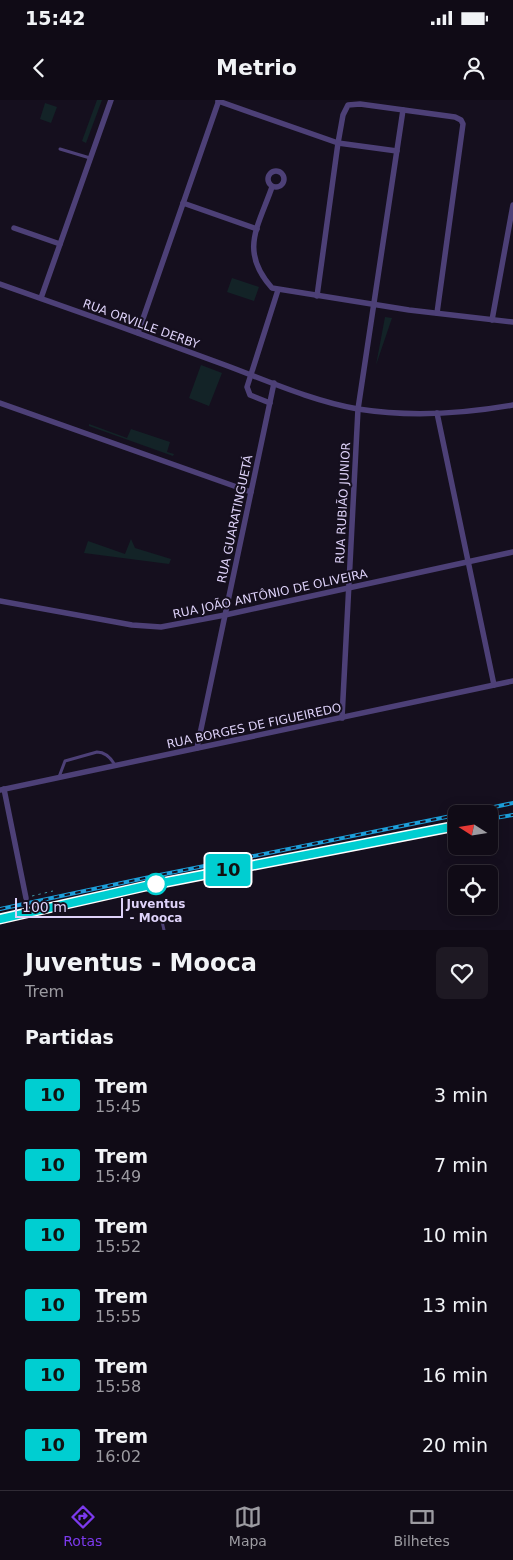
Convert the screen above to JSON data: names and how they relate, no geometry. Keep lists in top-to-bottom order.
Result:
{
  "streets": {
    "street": [
      "RUA ORVILLE DERBY",
      "RUA RUBIÃO JUNIOR",
      "RUA GUARATINGUETÁ",
      "RUA JOÃO ANTÔNIO DE OLIVEIRA",
      "RUA BORGES DE FIGUEIREDO"
    ]
  },
  "crossings": [
    ["RUA ORVILLE DERBY", "RUA RUBIÃO JUNIOR"],
    ["RUA ORVILLE DERBY", "RUA GUARATINGUETÁ"],
    ["RUA RUBIÃO JUNIOR", "RUA JOÃO ANTÔNIO DE OLIVEIRA"],
    ["RUA RUBIÃO JUNIOR", "RUA BORGES DE FIGUEIREDO"],
    ["RUA GUARATINGUETÁ", "RUA JOÃO ANTÔNIO DE OLIVEIRA"],
    ["RUA GUARATINGUETÁ", "RUA BORGES DE FIGUEIREDO"]
  ],
  "places": ["Juventus - Mooca"],
  "scale_bar": "100 m",
  "north": "left",
  "page": {
    "status": "15:42",
    "header": "Metrio",
    "on_map": "10",
    "scale": "100 m",
    "heading": [
      ["Juventus - Mooca", "Trem"],
      "Partidas"
    ],
    "list": [
      {
        "mark": "10",
        "name": "Trem",
        "note": "15:45",
        "value": "3 min"
      },
      {
        "mark": "10",
        "name": "Trem",
        "note": "15:49",
        "value": "7 min"
      },
      {
        "mark": "10",
        "name": "Trem",
        "note": "15:52",
        "value": "10 min"
      },
      {
        "mark": "10",
        "name": "Trem",
        "note": "15:55",
        "value": "13 min"
      },
      {
        "mark": "10",
        "name": "Trem",
        "note": "15:58",
        "value": "16 min"
      },
      {
        "mark": "10",
        "name": "Trem",
        "note": "16:02",
        "value": "20 min"
      }
    ],
    "tabs": ["Rotas", "Mapa", "Bilhetes"]
  }
}
